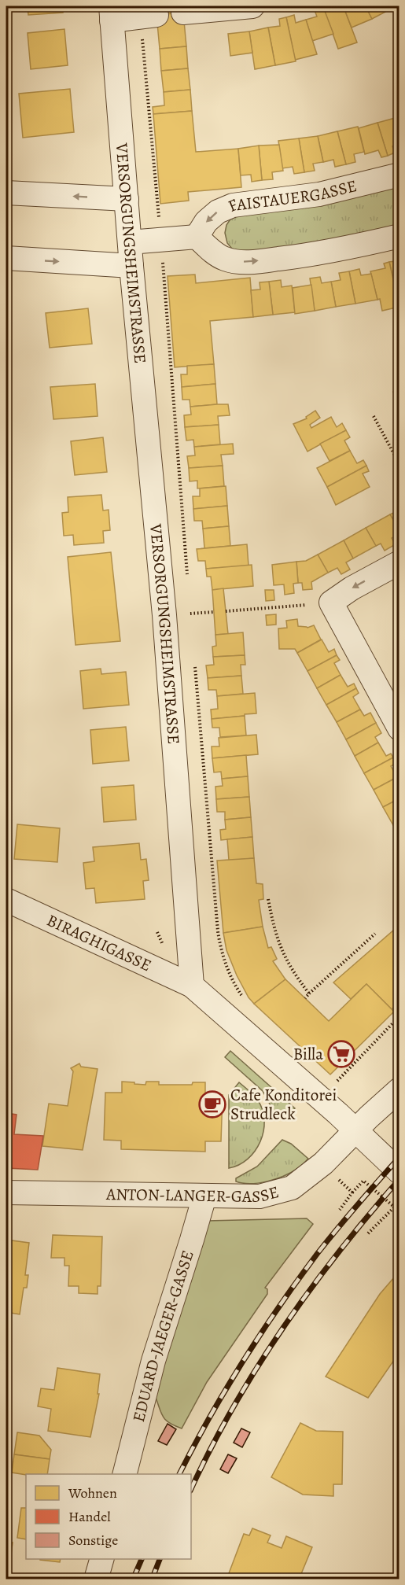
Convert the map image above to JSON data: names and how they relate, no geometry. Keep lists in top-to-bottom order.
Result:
{
  "streets": {
    "street": [
      "FAISTAUERGASSE",
      "VERSORGUNGSHEIMSTRASSE",
      "BIRAGHIGASSE",
      "ANTON-LANGER-GASSE",
      "EDUARD-JAEGER-GASSE"
    ]
  },
  "crossings": [
    ["VERSORGUNGSHEIMSTRASSE", "BIRAGHIGASSE"],
    ["ANTON-LANGER-GASSE", "EDUARD-JAEGER-GASSE"]
  ],
  "places": {
    "supermarket": ["Billa"],
    "cafe": ["Cafe Konditorei Strudleck"]
  },
  "legend": ["Wohnen", "Handel", "Sonstige"]
}
